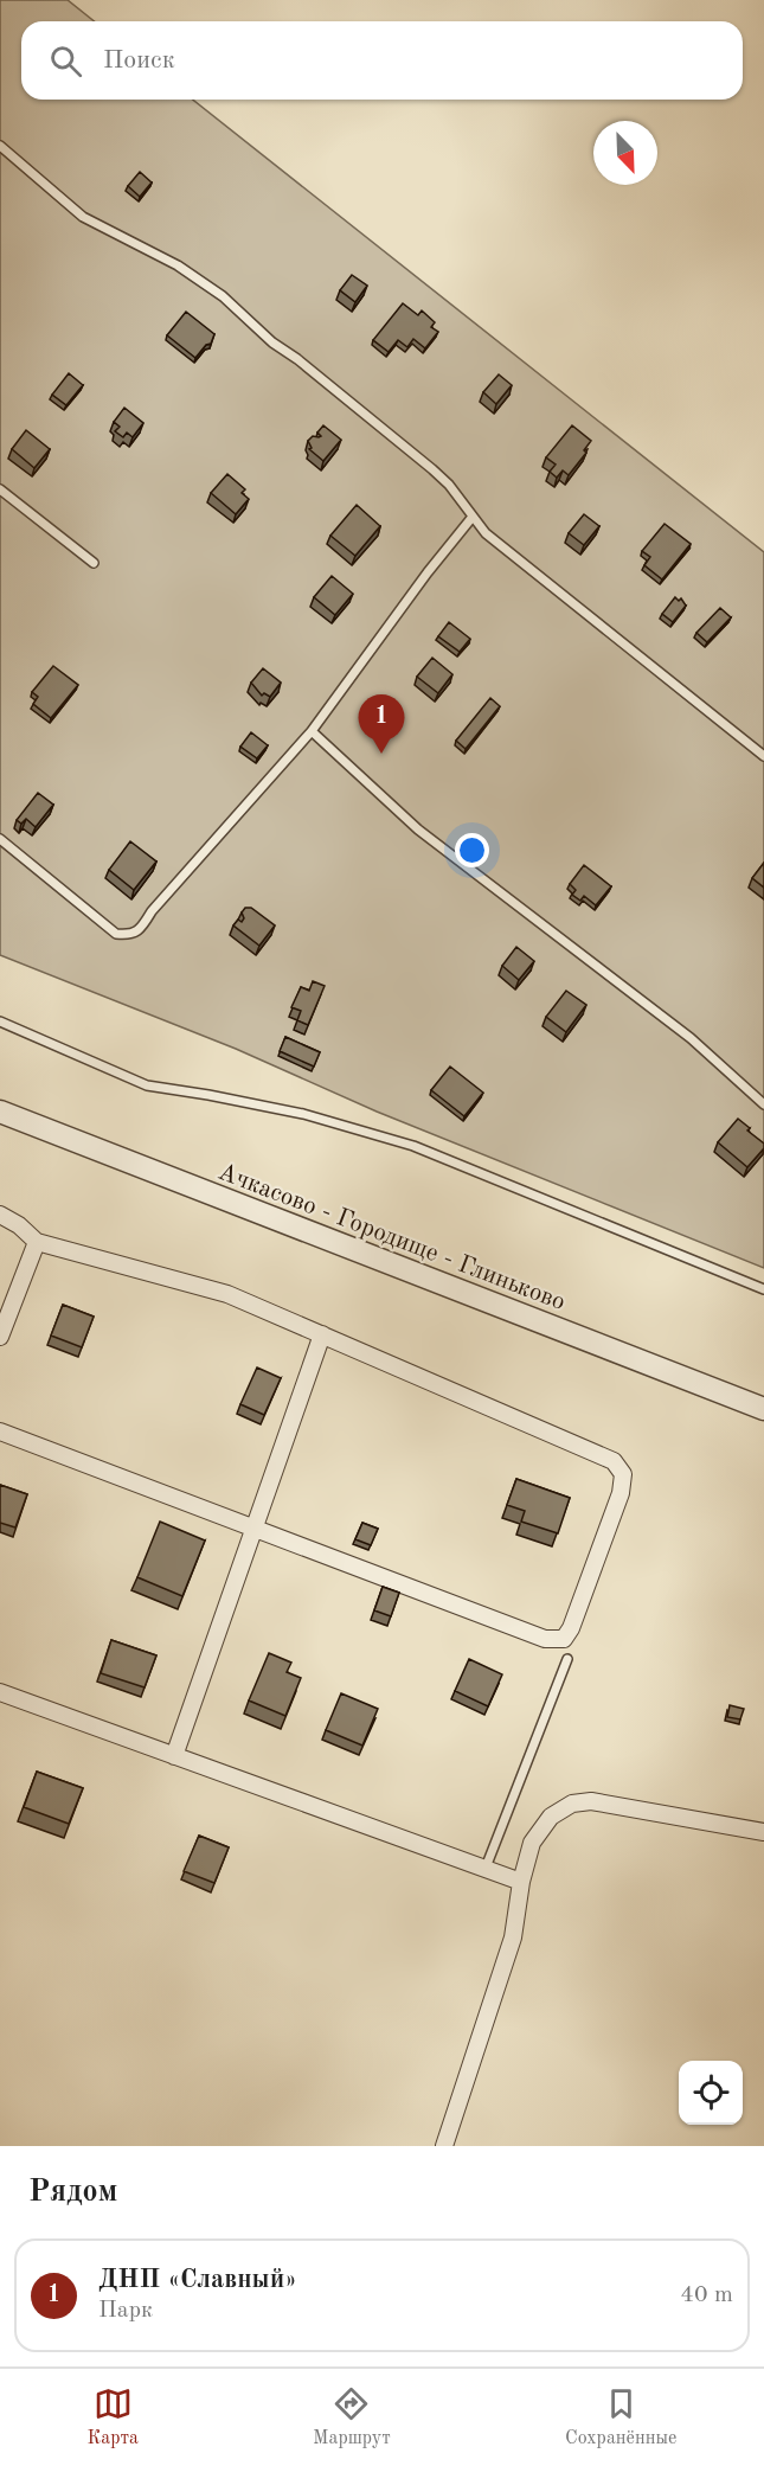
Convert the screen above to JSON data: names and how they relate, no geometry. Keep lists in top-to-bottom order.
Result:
{
  "streets": {
    "street": ["Ачкасово - Городище - Глиньково"]
  },
  "north": "bottom right",
  "page": {
    "search": "Поиск",
    "pins": "1",
    "heading": "Рядом",
    "list": [
      {
        "mark": "1",
        "name": "ДНП «Славный»",
        "note": "Парк",
        "value": "40 m"
      }
    ],
    "nav": ["Карта", "Маршрут", "Сохранённые"]
  }
}
